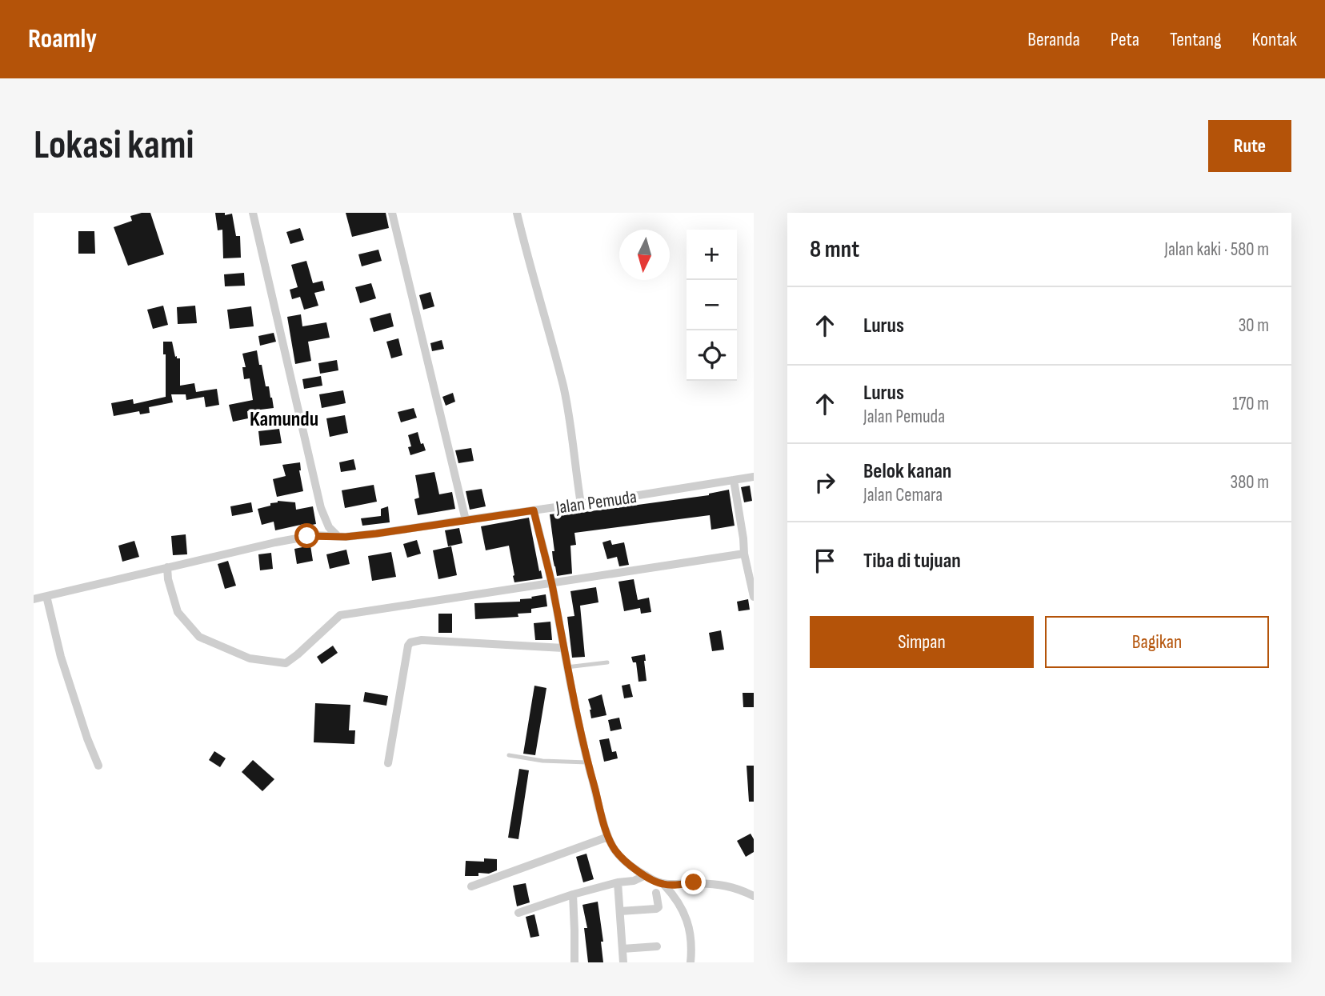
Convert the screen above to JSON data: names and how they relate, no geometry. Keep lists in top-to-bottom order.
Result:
{
  "streets": {
    "street": ["Jalan Pemuda"]
  },
  "districts": ["Kamundu"],
  "north": "bottom",
  "page": {
    "header": "Roamly",
    "nav": [
      "Beranda",
      "Peta",
      "Tentang",
      "Kontak"
    ],
    "buttons": [
      "Rute",
      ["Simpan", "Bagikan"]
    ],
    "title": "Lokasi kami",
    "heading": ["8 mnt", "Jalan kaki · 580 m"],
    "map_buttons": ["+", "−"],
    "list": [
      ["Lurus", "30 m"],
      ["Lurus", "Jalan Pemuda", "170 m"],
      ["Belok kanan", "Jalan Cemara", "380 m"],
      "Tiba di tujuan"
    ]
  }
}
